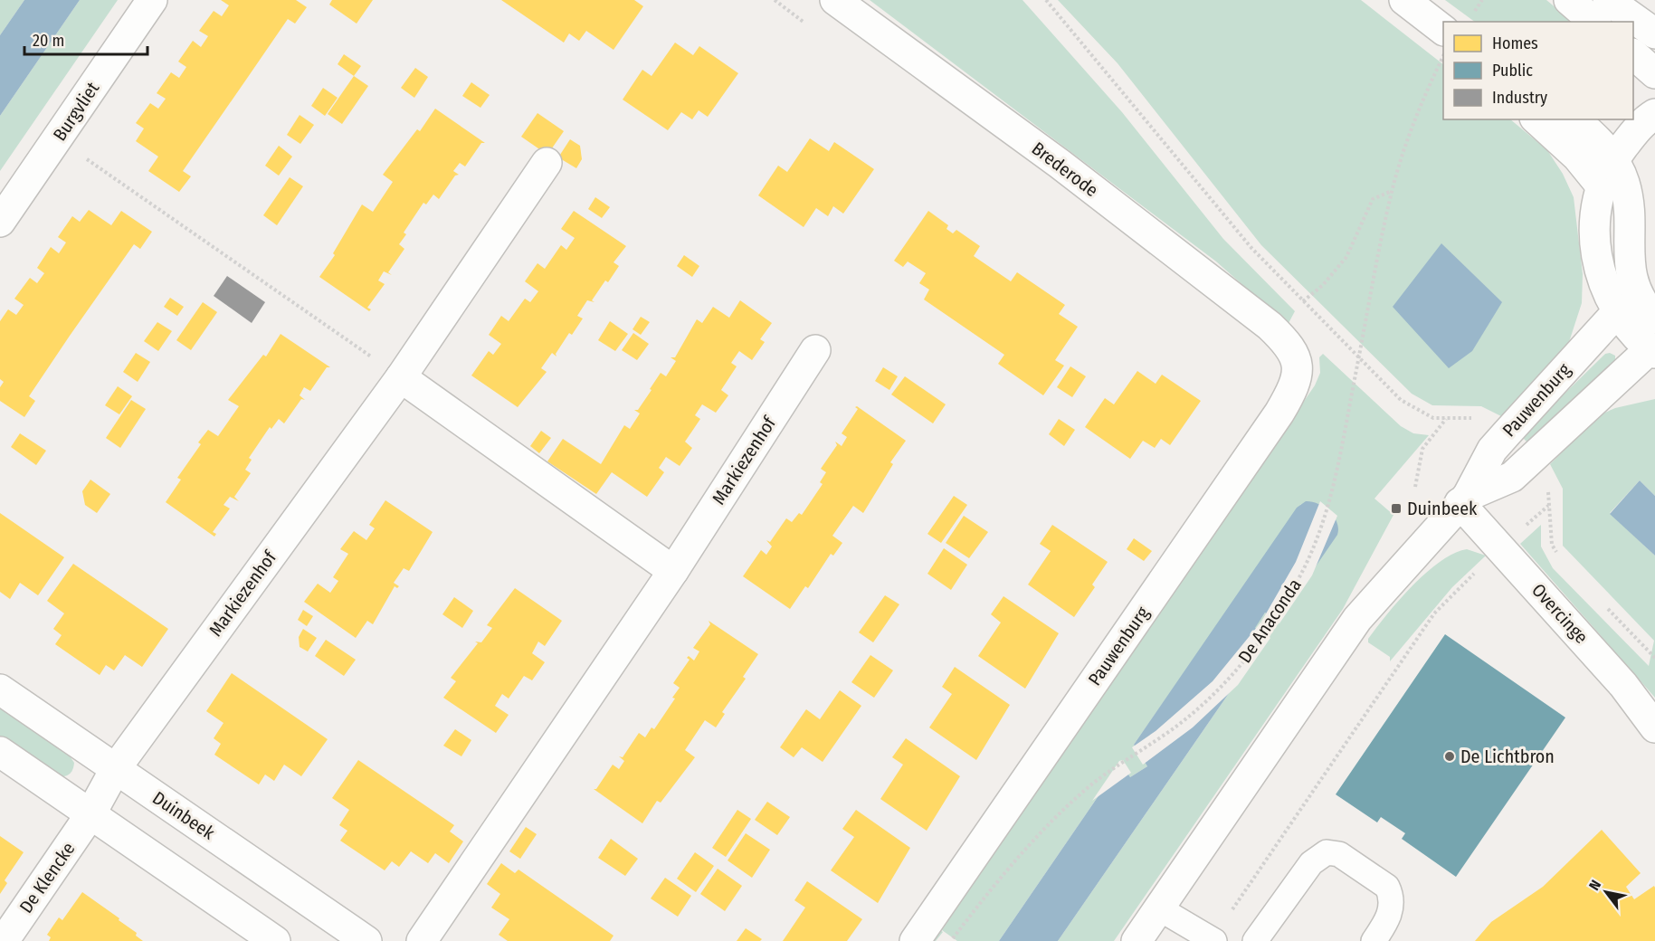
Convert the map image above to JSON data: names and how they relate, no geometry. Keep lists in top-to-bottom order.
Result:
{
  "streets": {
    "street": [
      "Burgvliet",
      "Brederode",
      "Pauwenburg",
      "Markiezenhof",
      "Overcinge",
      "Duinbeek",
      "De Klencke"
    ],
    "path": ["De Anaconda"]
  },
  "crossings": [
    ["Brederode", "Pauwenburg"],
    ["Pauwenburg", "Overcinge"],
    ["Markiezenhof", "Duinbeek"],
    ["Markiezenhof", "De Klencke"]
  ],
  "places": {
    "transit": ["Duinbeek"],
    "other": ["De Lichtbron"]
  },
  "legend": ["Homes", "Public", "Industry"],
  "scale_bar": "20 m",
  "north": "top left"
}
